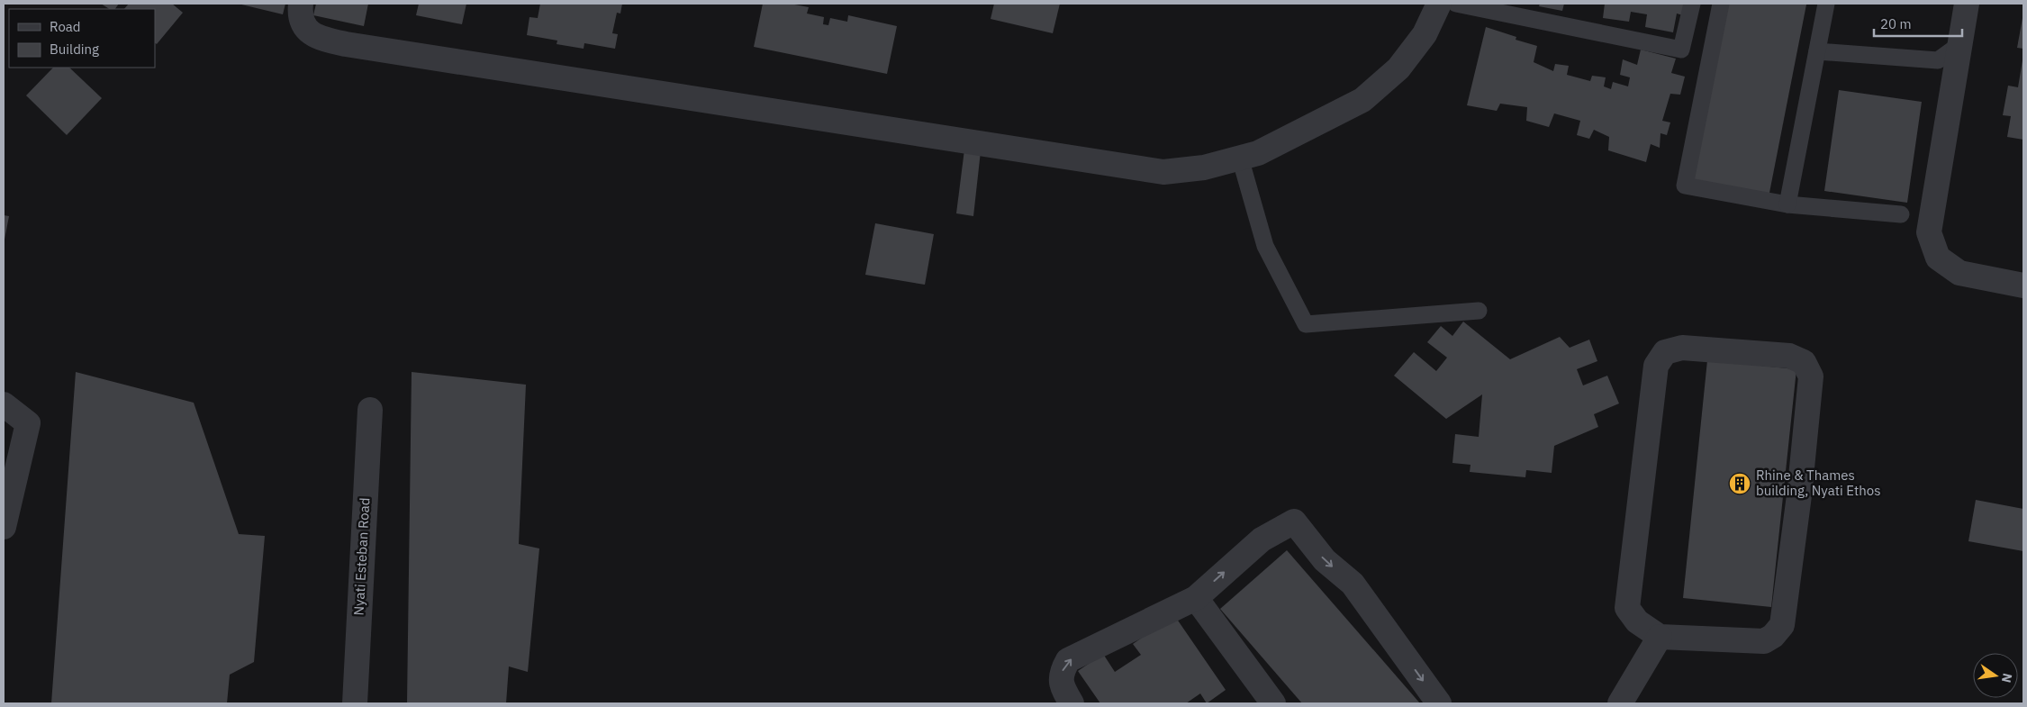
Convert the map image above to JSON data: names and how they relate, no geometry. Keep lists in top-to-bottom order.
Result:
{
  "streets": {
    "street": ["Nyati Esteban Road"]
  },
  "places": {
    "building": ["Rhine & Thames building, Nyati Ethos"]
  },
  "legend": ["Road", "Building"],
  "scale_bar": "20 m",
  "north": "right"
}
